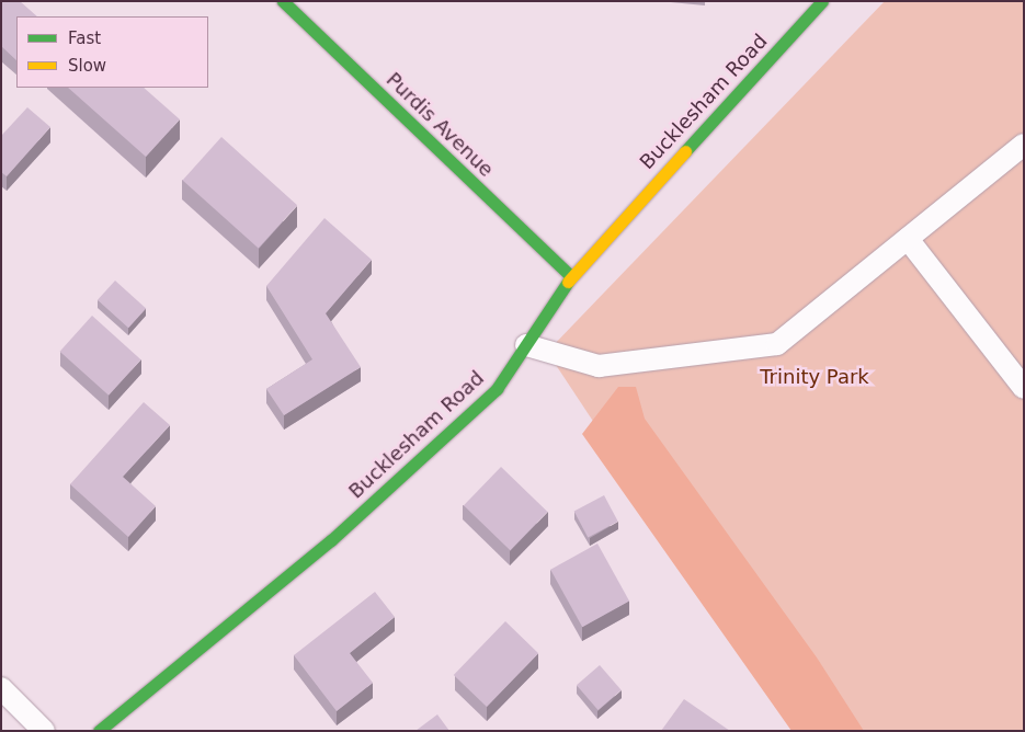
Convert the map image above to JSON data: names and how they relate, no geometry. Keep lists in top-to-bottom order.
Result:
{
  "streets": {
    "street": ["Bucklesham Road", "Purdis Avenue"]
  },
  "crossings": [
    ["Bucklesham Road", "Purdis Avenue"]
  ],
  "parks": ["Trinity Park"],
  "legend": ["Fast", "Slow"]
}
